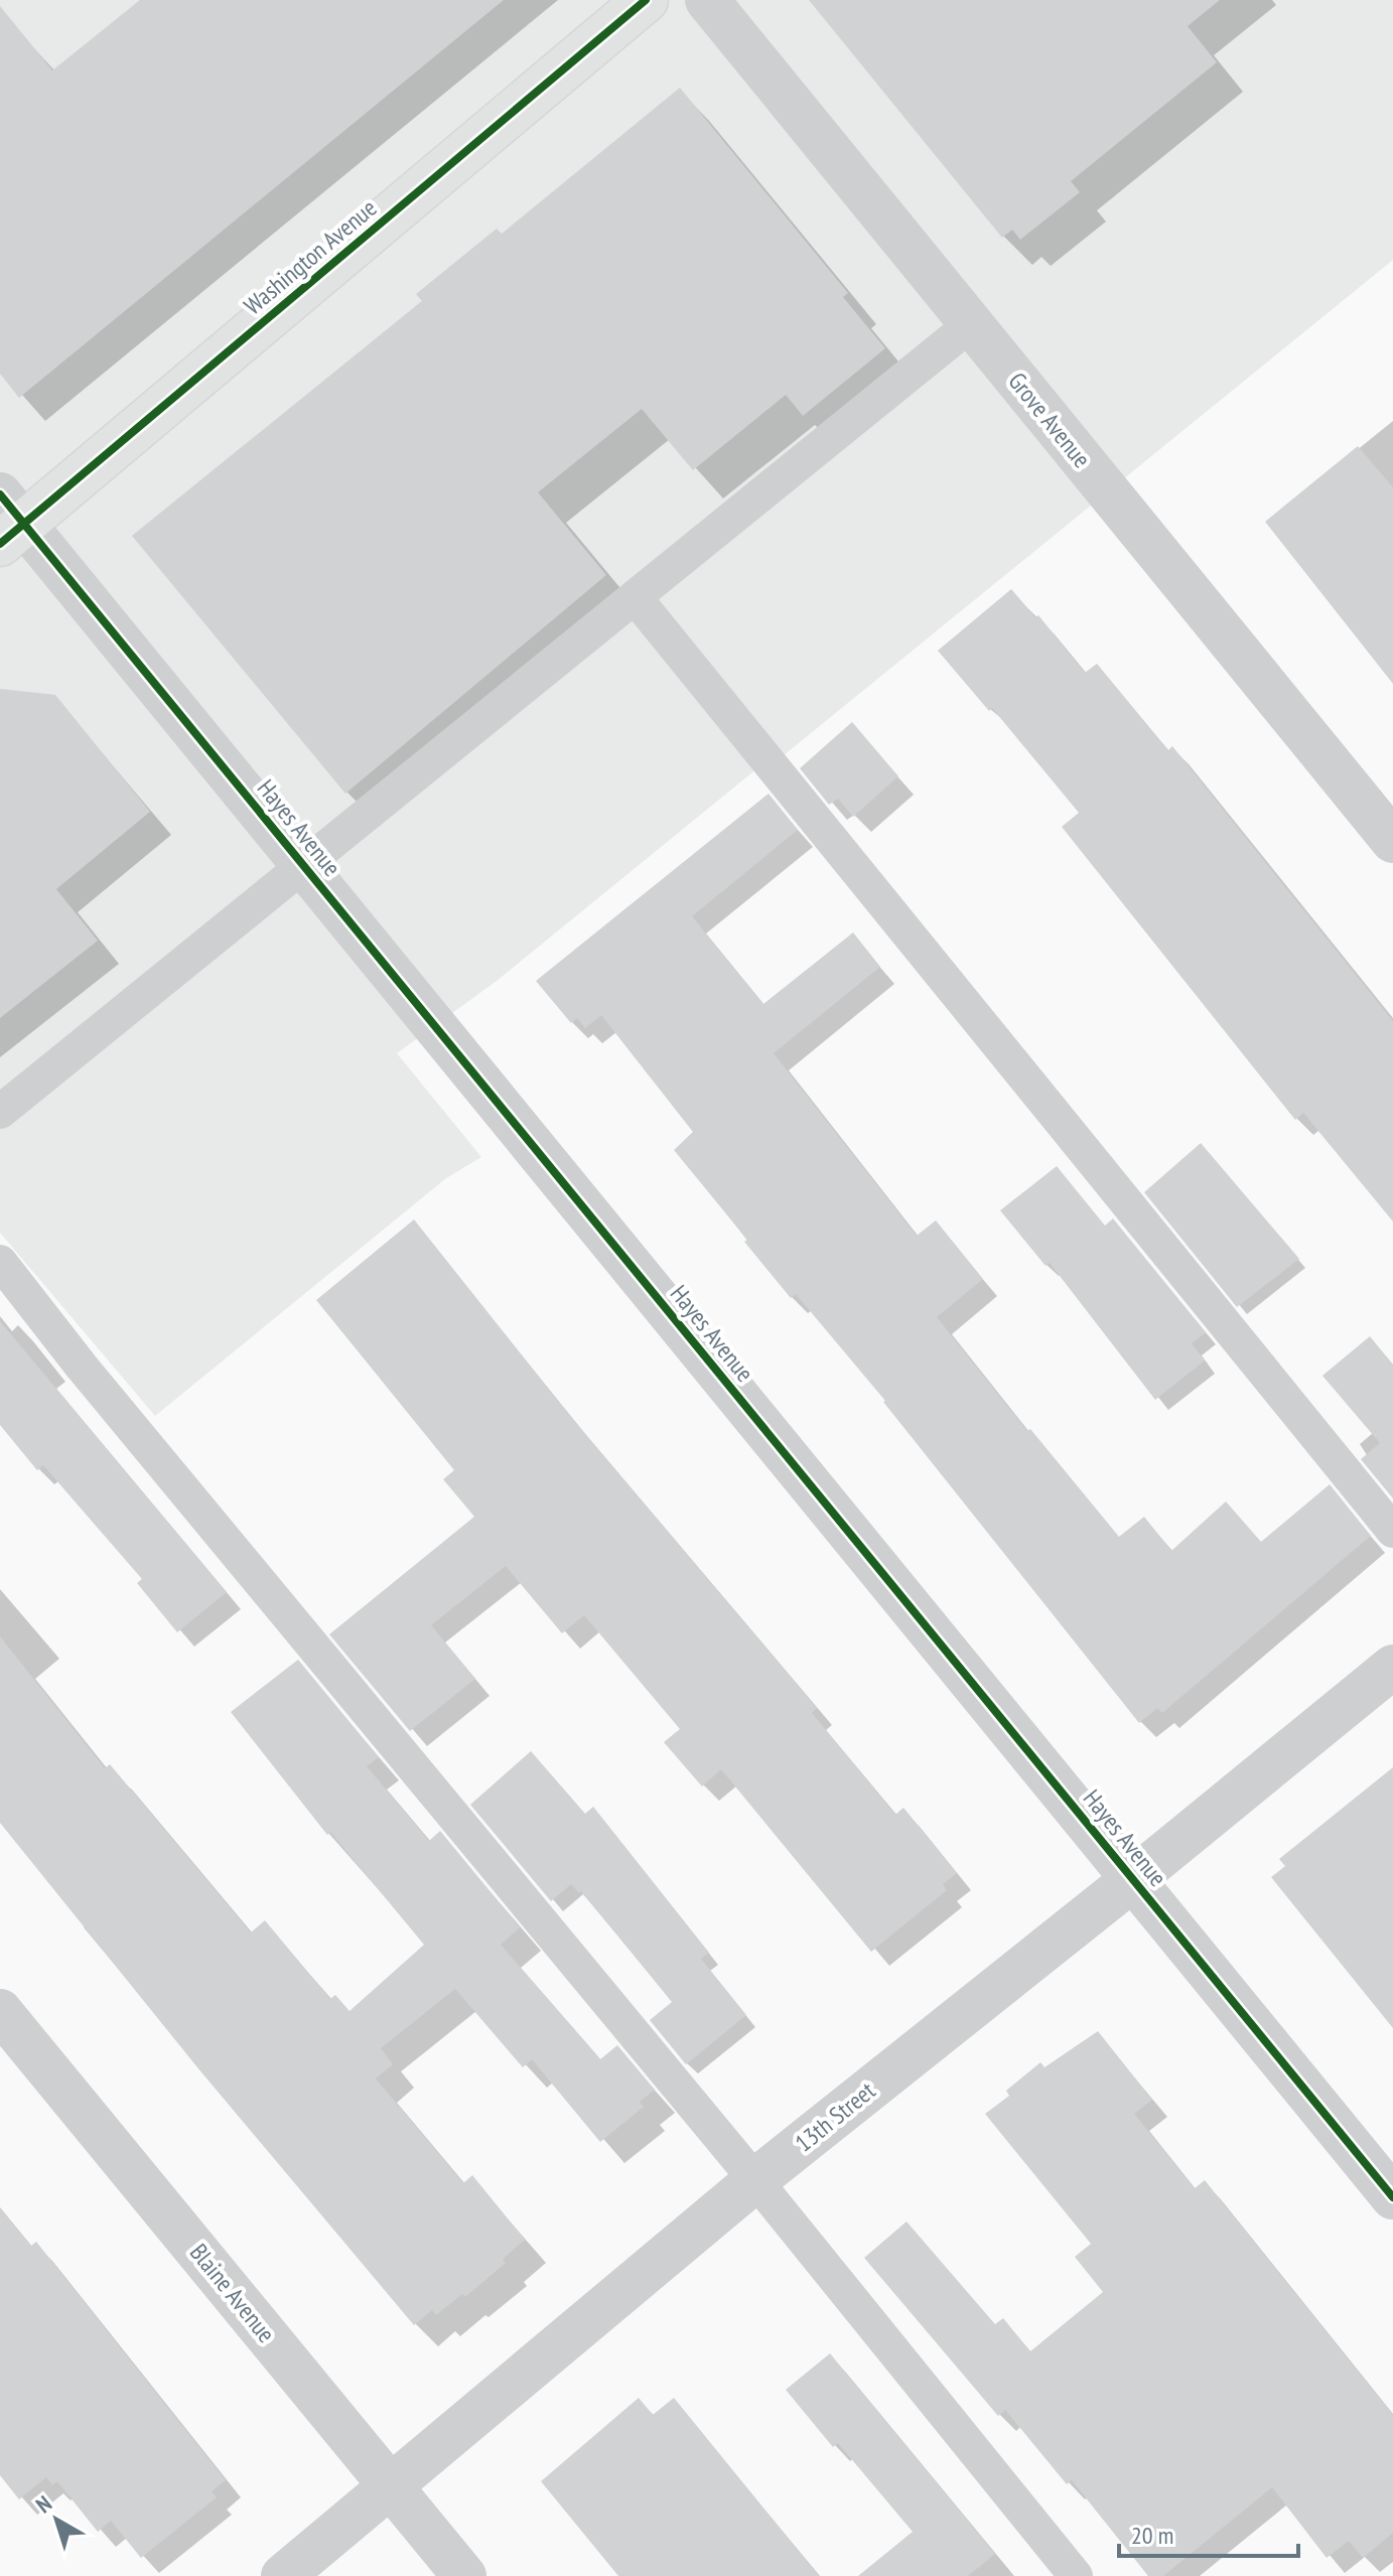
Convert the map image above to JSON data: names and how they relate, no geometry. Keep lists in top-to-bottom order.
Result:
{
  "streets": {
    "main road": ["Washington Avenue"],
    "street": [
      "Grove Avenue",
      "Hayes Avenue",
      "13th Street",
      "Blaine Avenue"
    ]
  },
  "crossings": [
    ["Washington Avenue", "Hayes Avenue"],
    ["Hayes Avenue", "13th Street"],
    ["13th Street", "Blaine Avenue"]
  ],
  "scale_bar": "20 m",
  "north": "top left"
}
